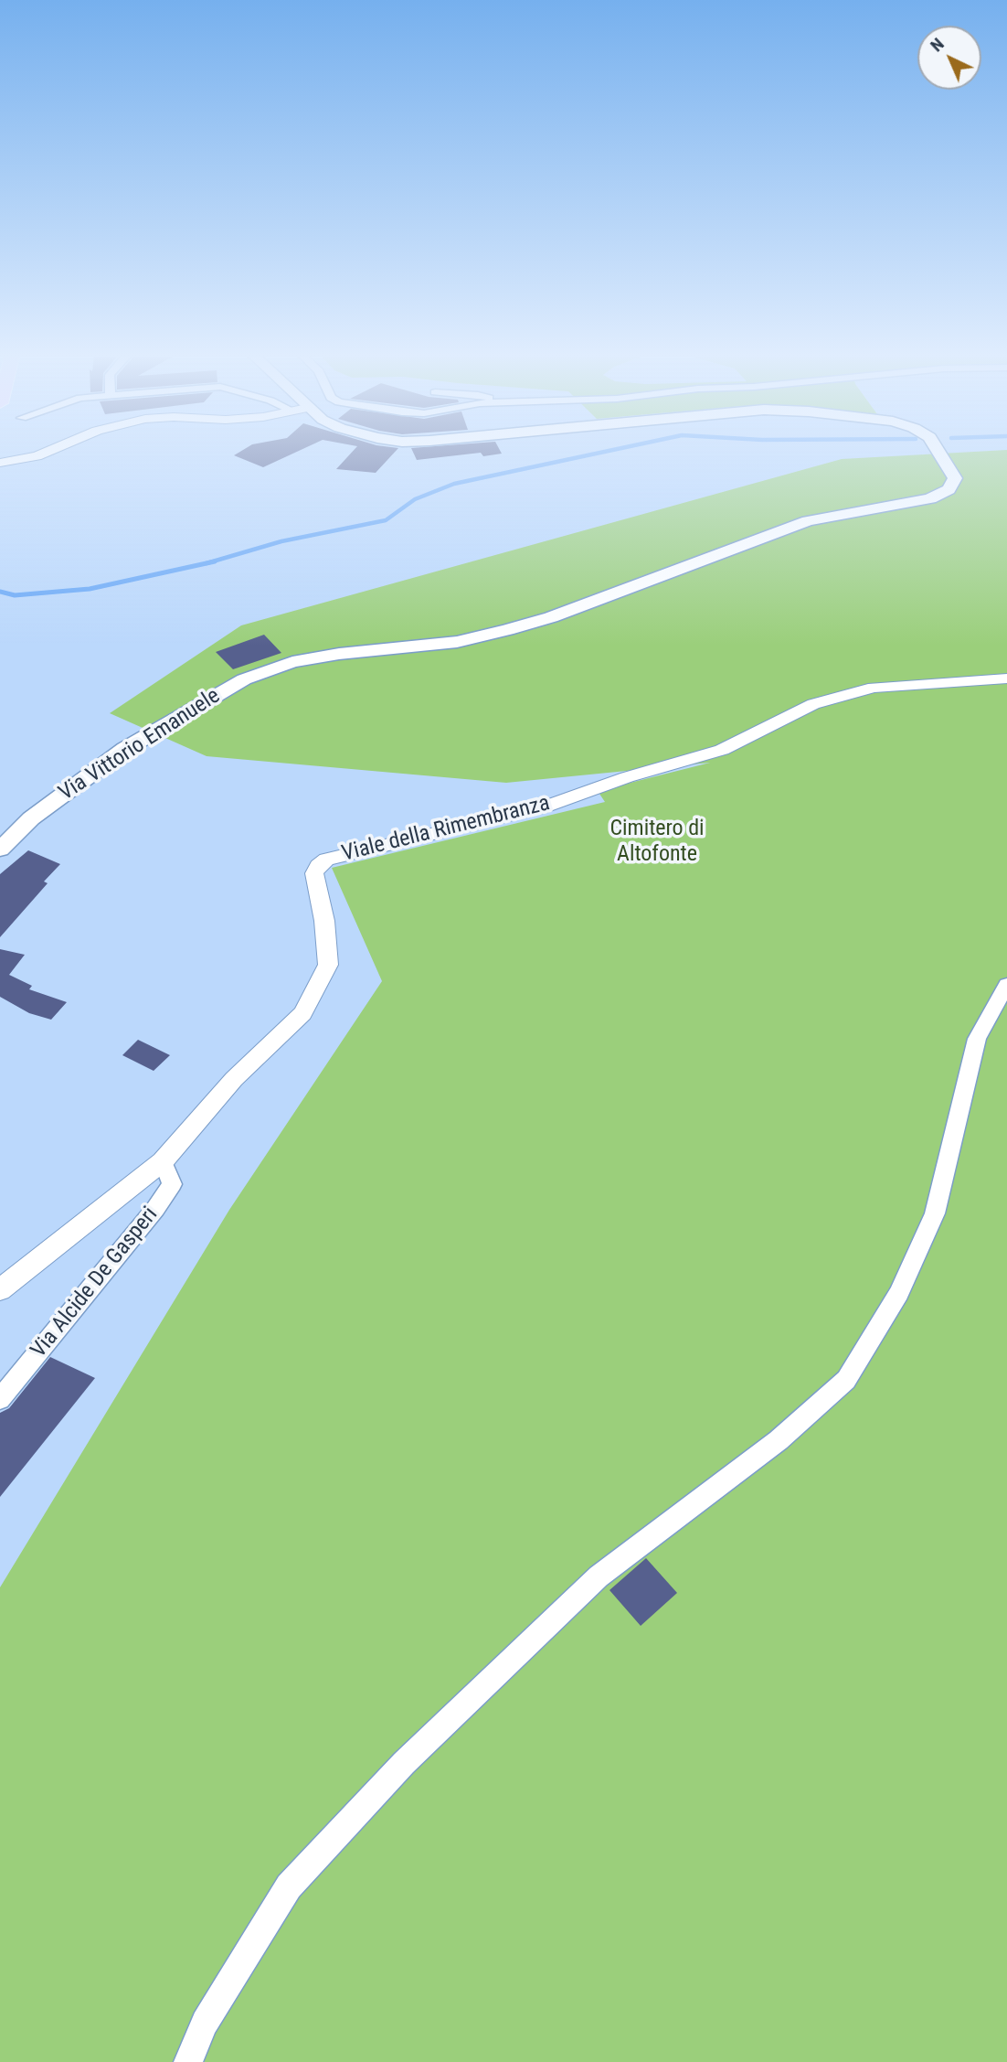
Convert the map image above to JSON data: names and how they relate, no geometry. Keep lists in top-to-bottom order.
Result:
{
  "streets": {
    "main road": ["Via Vittorio Emanuele"],
    "street": ["Viale della Rimembranza", "Via Alcide De Gasperi"]
  },
  "crossings": [
    ["Viale della Rimembranza", "Via Alcide De Gasperi"]
  ],
  "parks": ["Cimitero di Altofonte"],
  "north": "top left"
}
